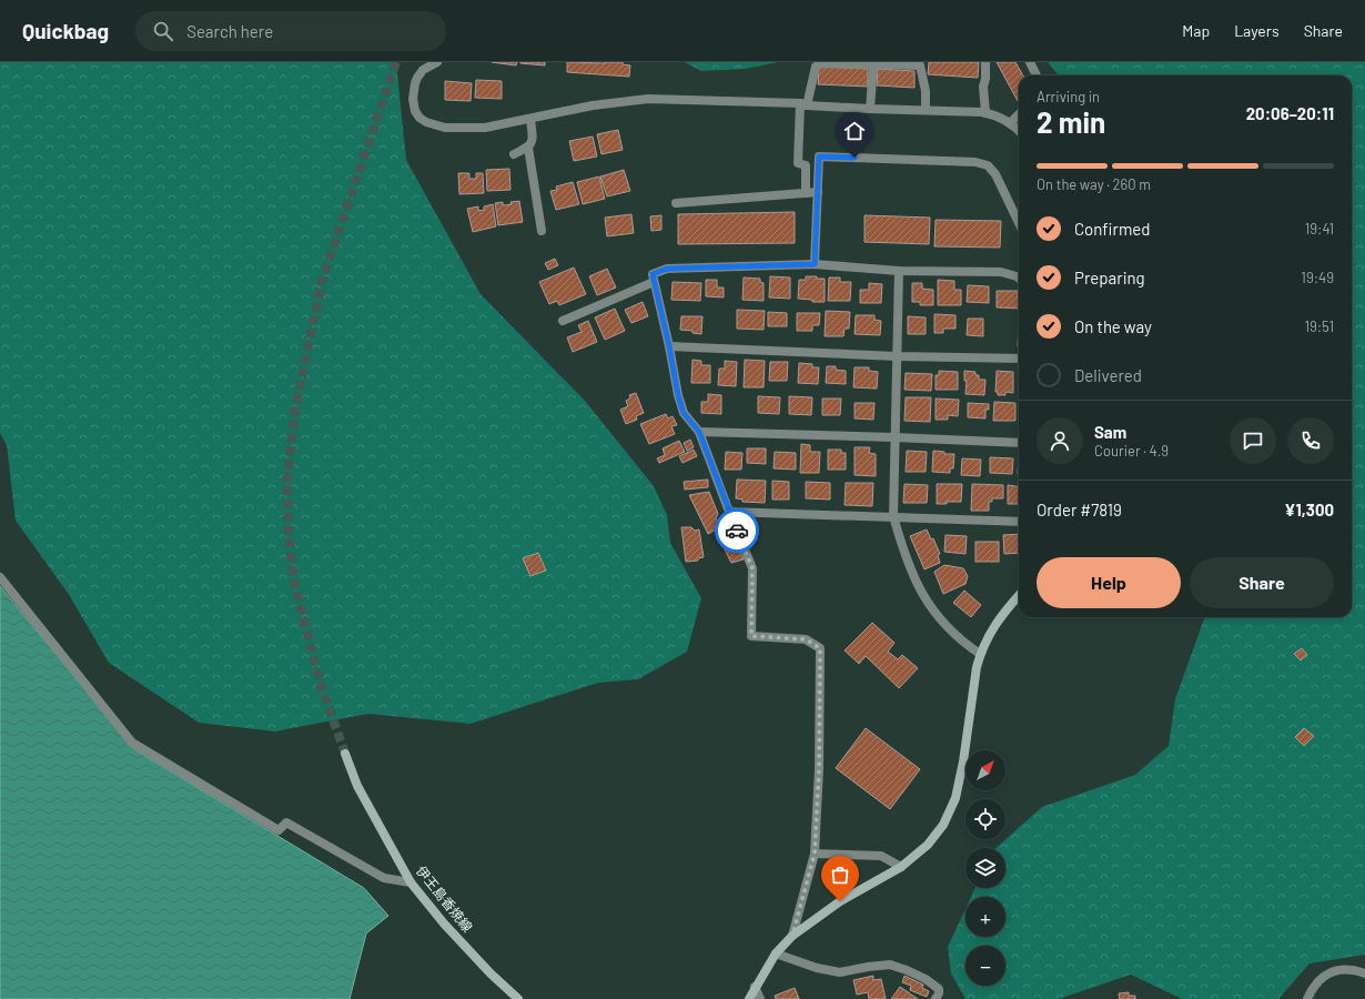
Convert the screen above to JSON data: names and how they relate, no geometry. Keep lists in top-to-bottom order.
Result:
{
  "streets": {
    "street": ["伊王島香焼線"]
  },
  "north": "top right",
  "page": {
    "header": "Quickbag",
    "search": "Search here",
    "nav": ["Map", "Layers", "Share"],
    "heading": ["2 min", "Arriving in", "20:06–20:11"],
    "panel": [
      "Sam",
      "Courier · 4.9",
      "Order #7819",
      "¥1,300"
    ],
    "bar": "On the way · 260 m",
    "list": [
      ["Confirmed", "19:41"],
      ["Preparing", "19:49"],
      ["On the way", "19:51"],
      "Delivered"
    ],
    "buttons": ["Help", "Share"],
    "map_buttons": ["+", "−"]
  }
}
